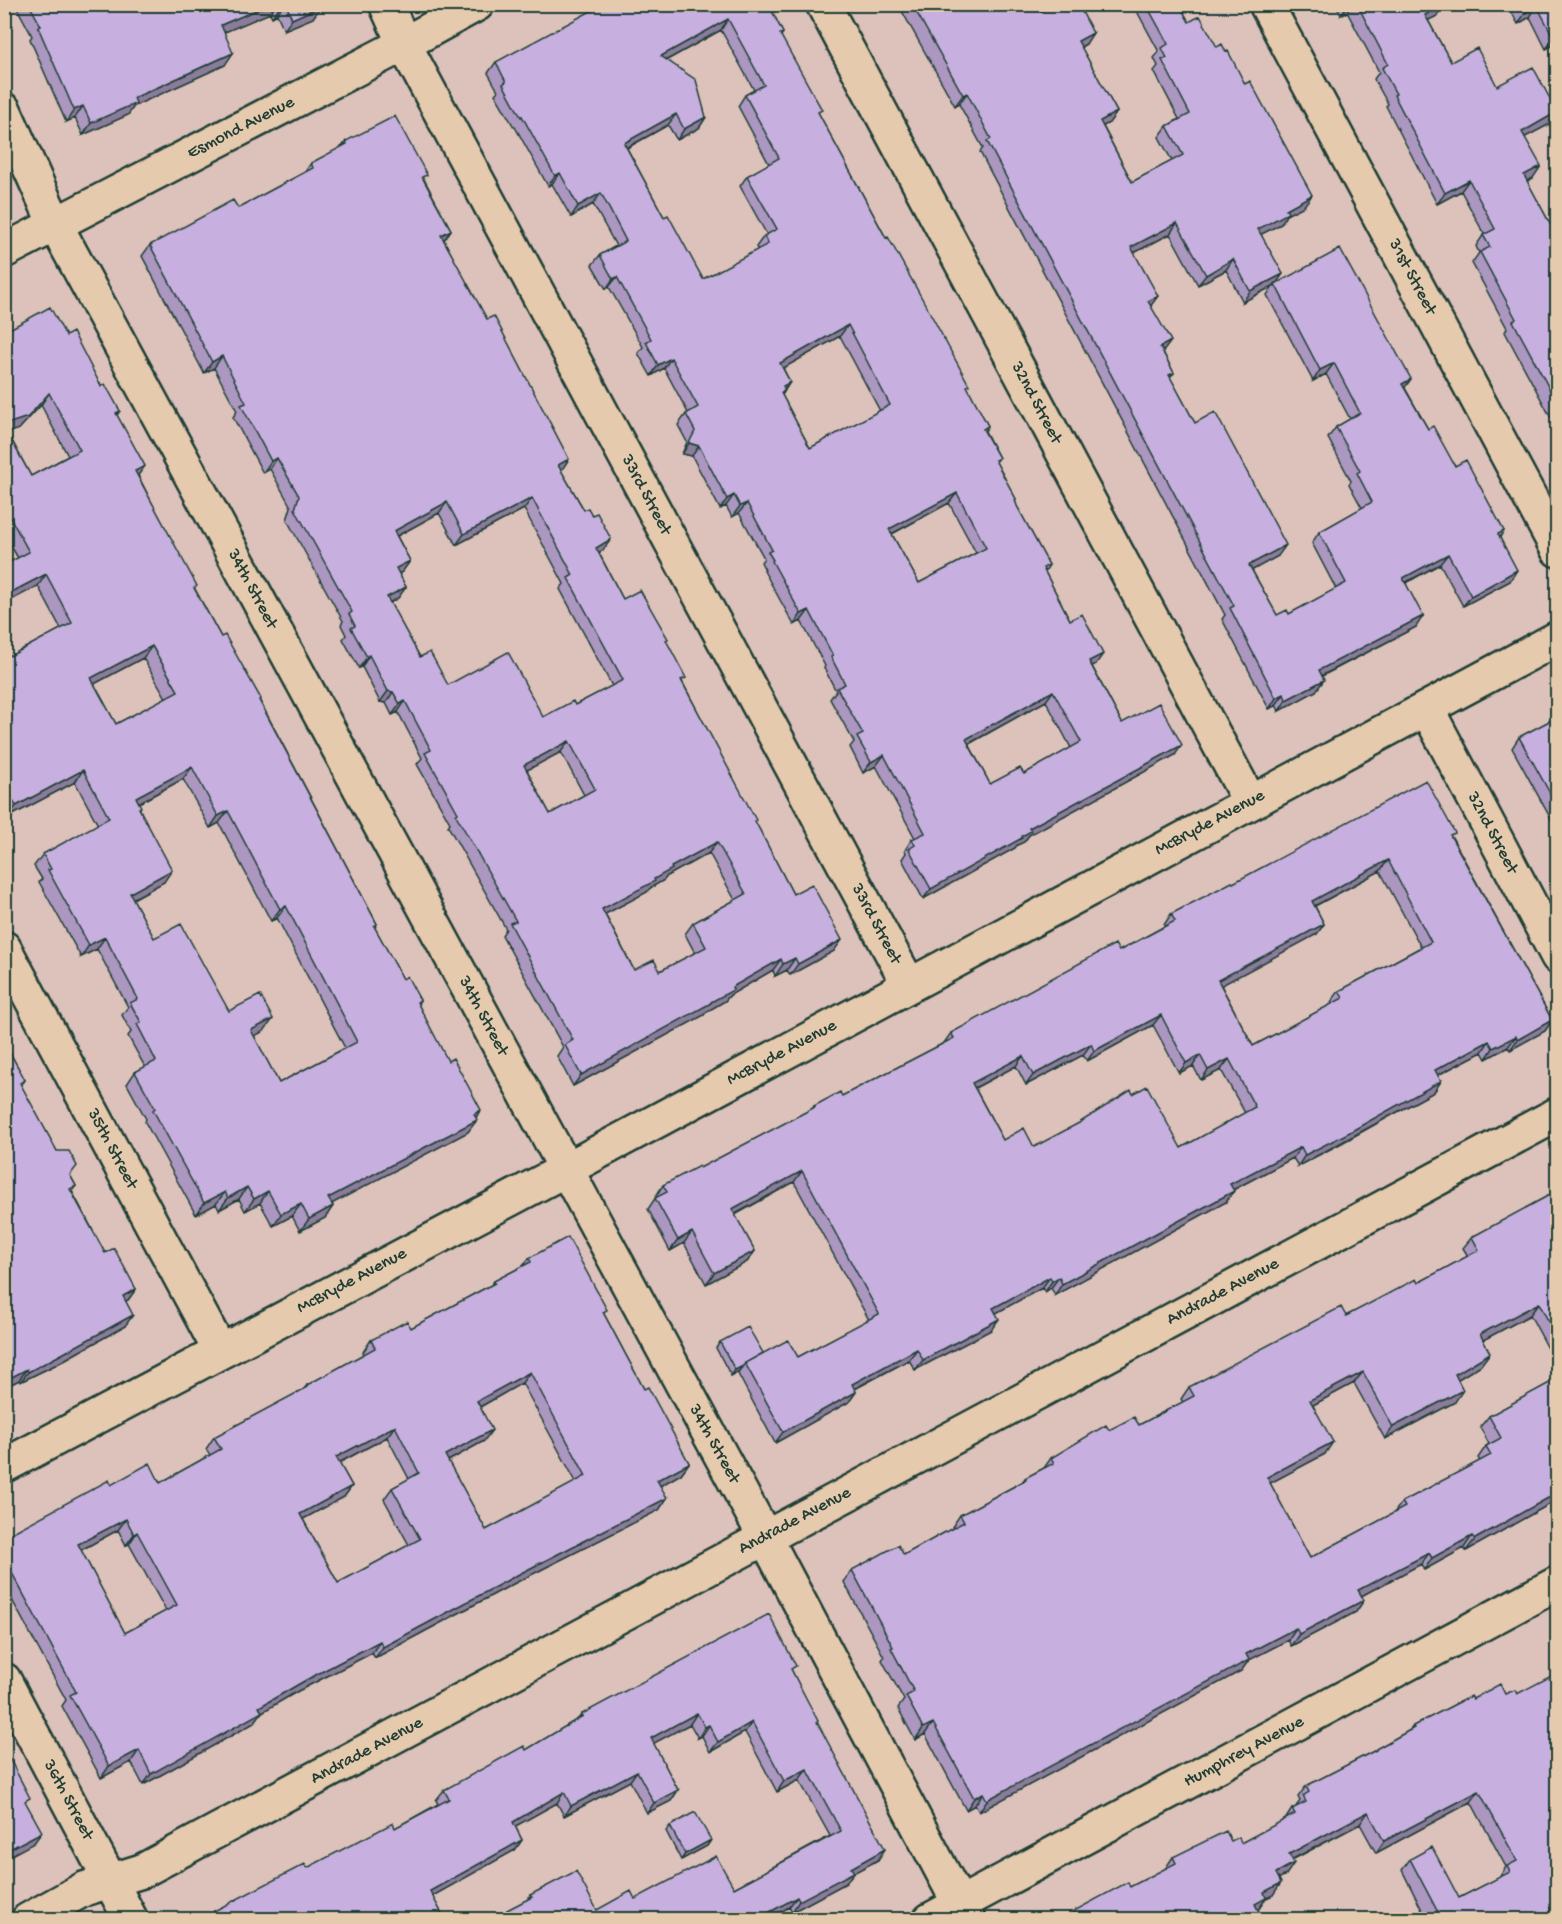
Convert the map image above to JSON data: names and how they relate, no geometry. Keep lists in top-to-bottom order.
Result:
{
  "streets": {
    "street": [
      "Esmond Avenue",
      "31st Street",
      "32nd Street",
      "33rd Street",
      "34th Street",
      "McBryde Avenue",
      "35th Street",
      "Andrade Avenue",
      "Humphrey Avenue",
      "36th Street"
    ]
  },
  "crossings": [
    ["Esmond Avenue", "33rd Street"],
    ["Esmond Avenue", "34th Street"],
    ["32nd Street", "McBryde Avenue"],
    ["33rd Street", "McBryde Avenue"],
    ["34th Street", "McBryde Avenue"],
    ["34th Street", "Andrade Avenue"],
    ["34th Street", "Humphrey Avenue"],
    ["McBryde Avenue", "35th Street"],
    ["Andrade Avenue", "36th Street"]
  ]
}
